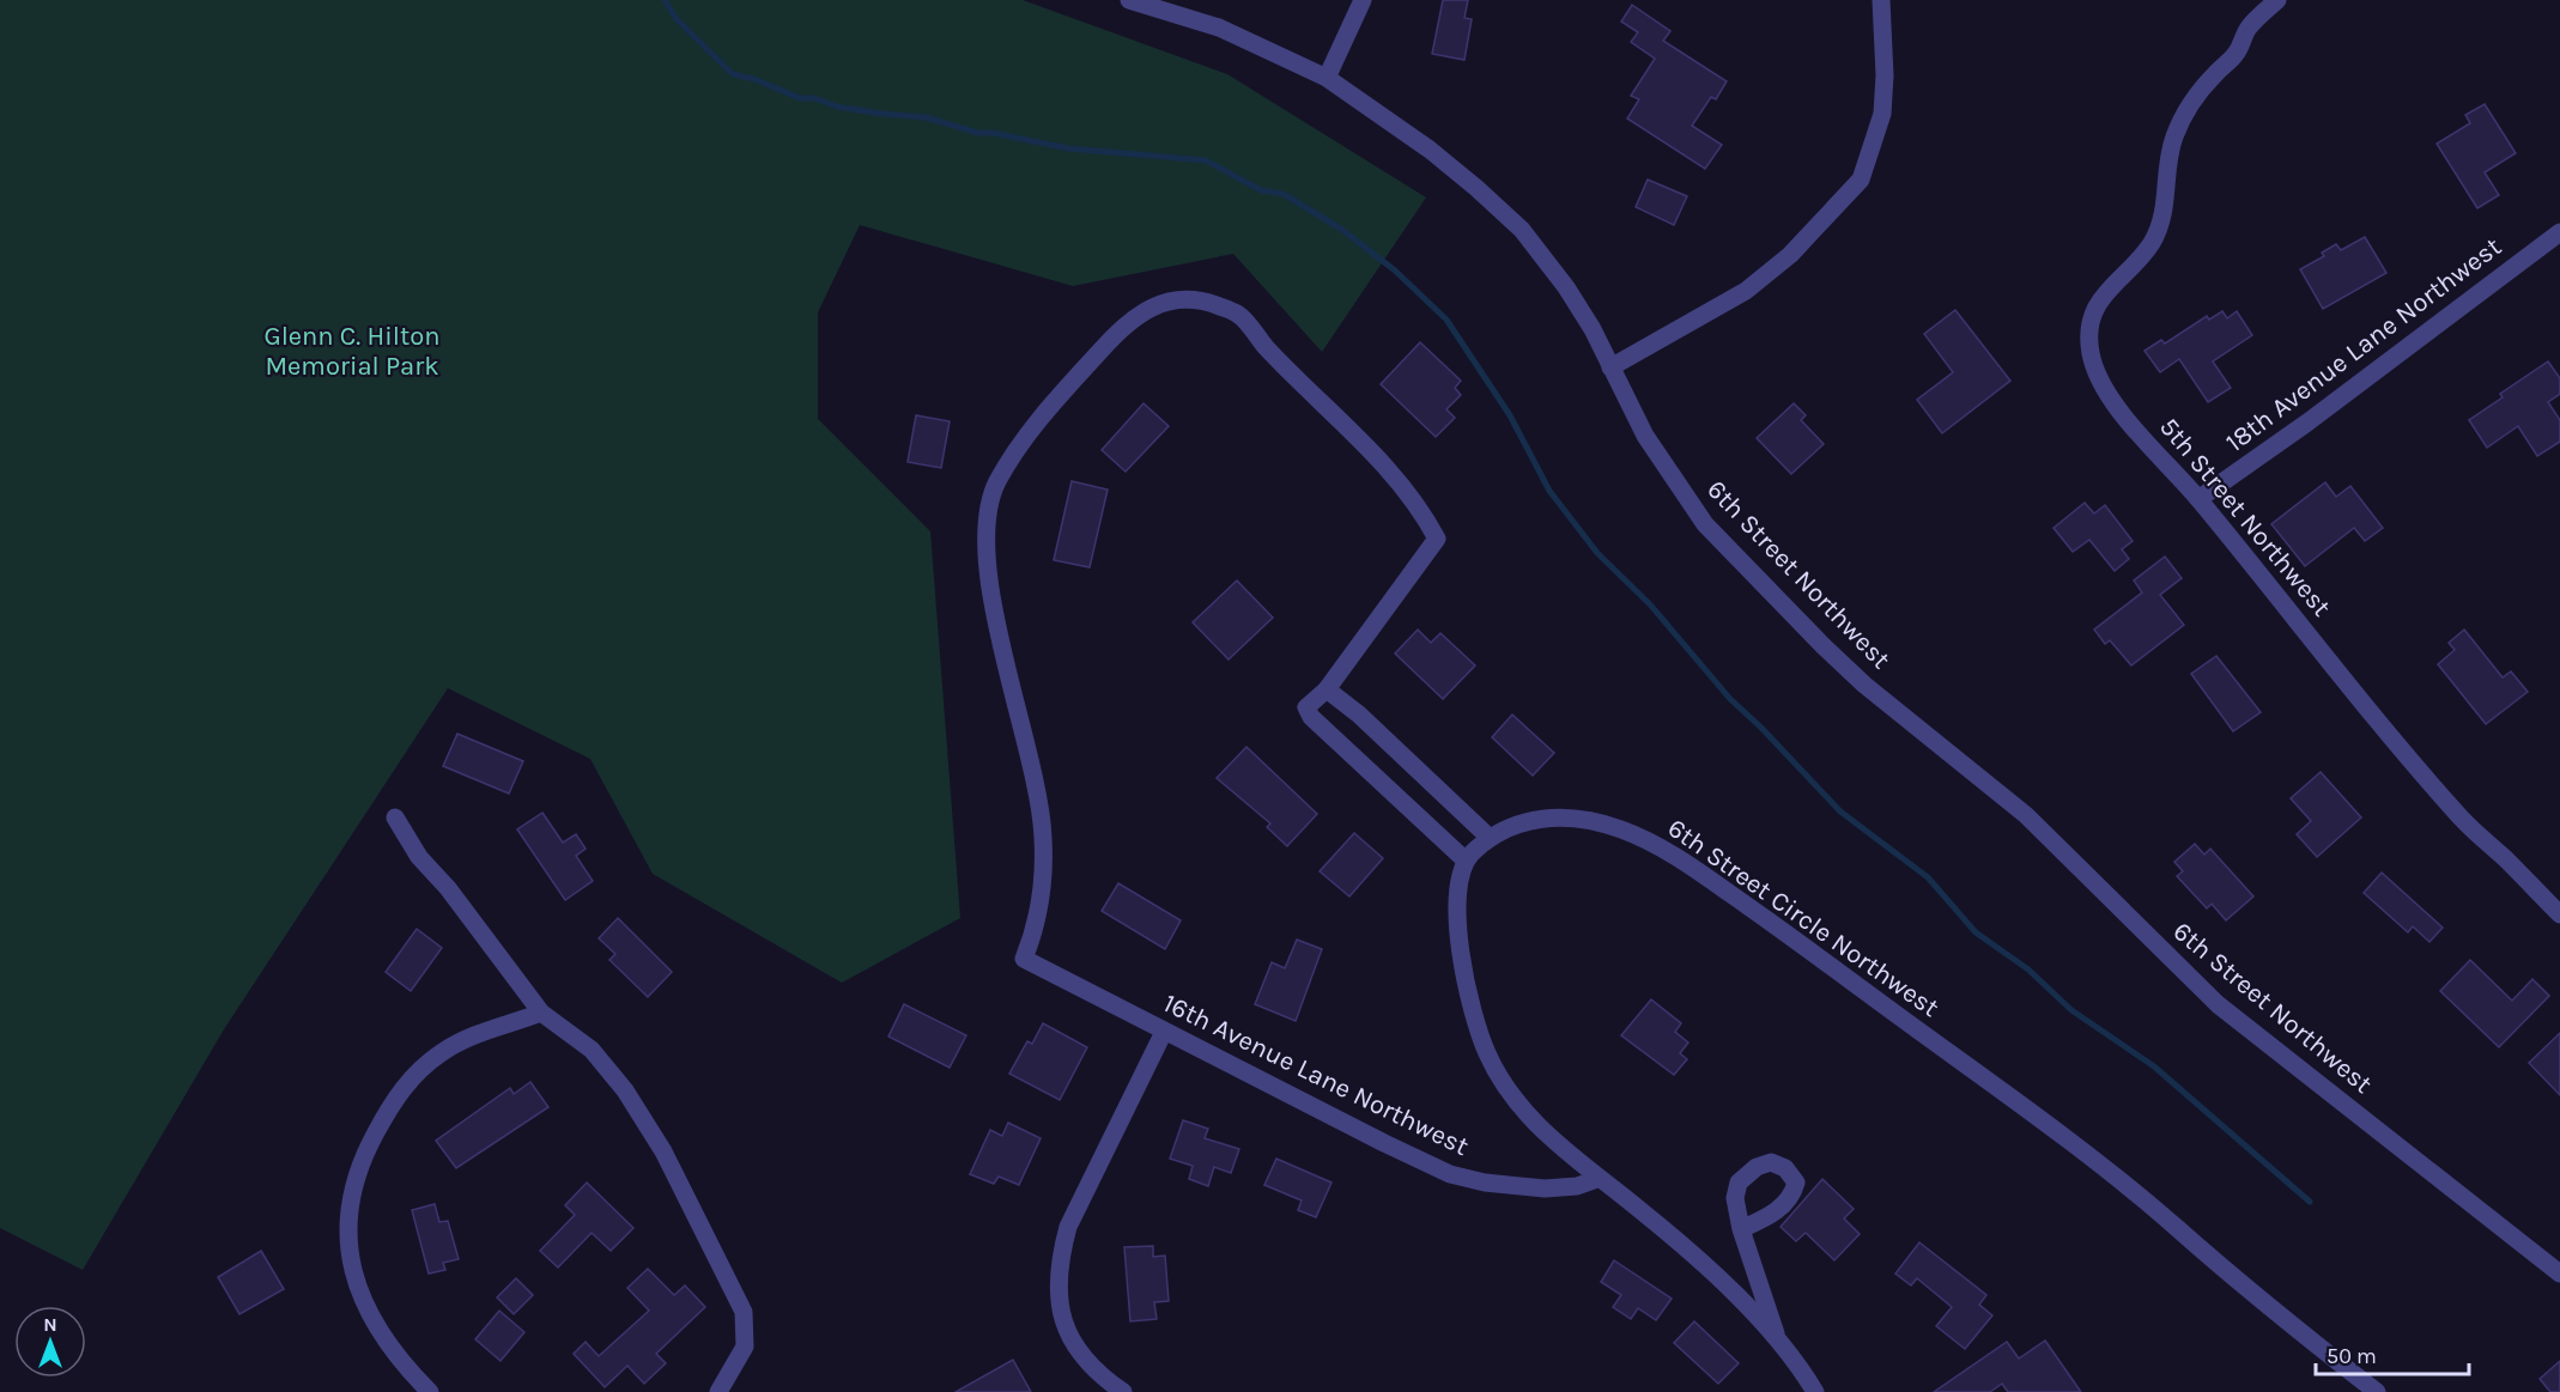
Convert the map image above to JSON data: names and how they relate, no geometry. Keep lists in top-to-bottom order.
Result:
{
  "streets": {
    "street": [
      "18th Avenue Lane Northwest",
      "5th Street Northwest",
      "6th Street Northwest",
      "6th Street Circle Northwest",
      "16th Avenue Lane Northwest"
    ]
  },
  "crossings": [
    ["18th Avenue Lane Northwest", "5th Street Northwest"]
  ],
  "parks": ["Glenn C. Hilton Memorial Park"],
  "scale_bar": "50 m",
  "north": "top"
}
